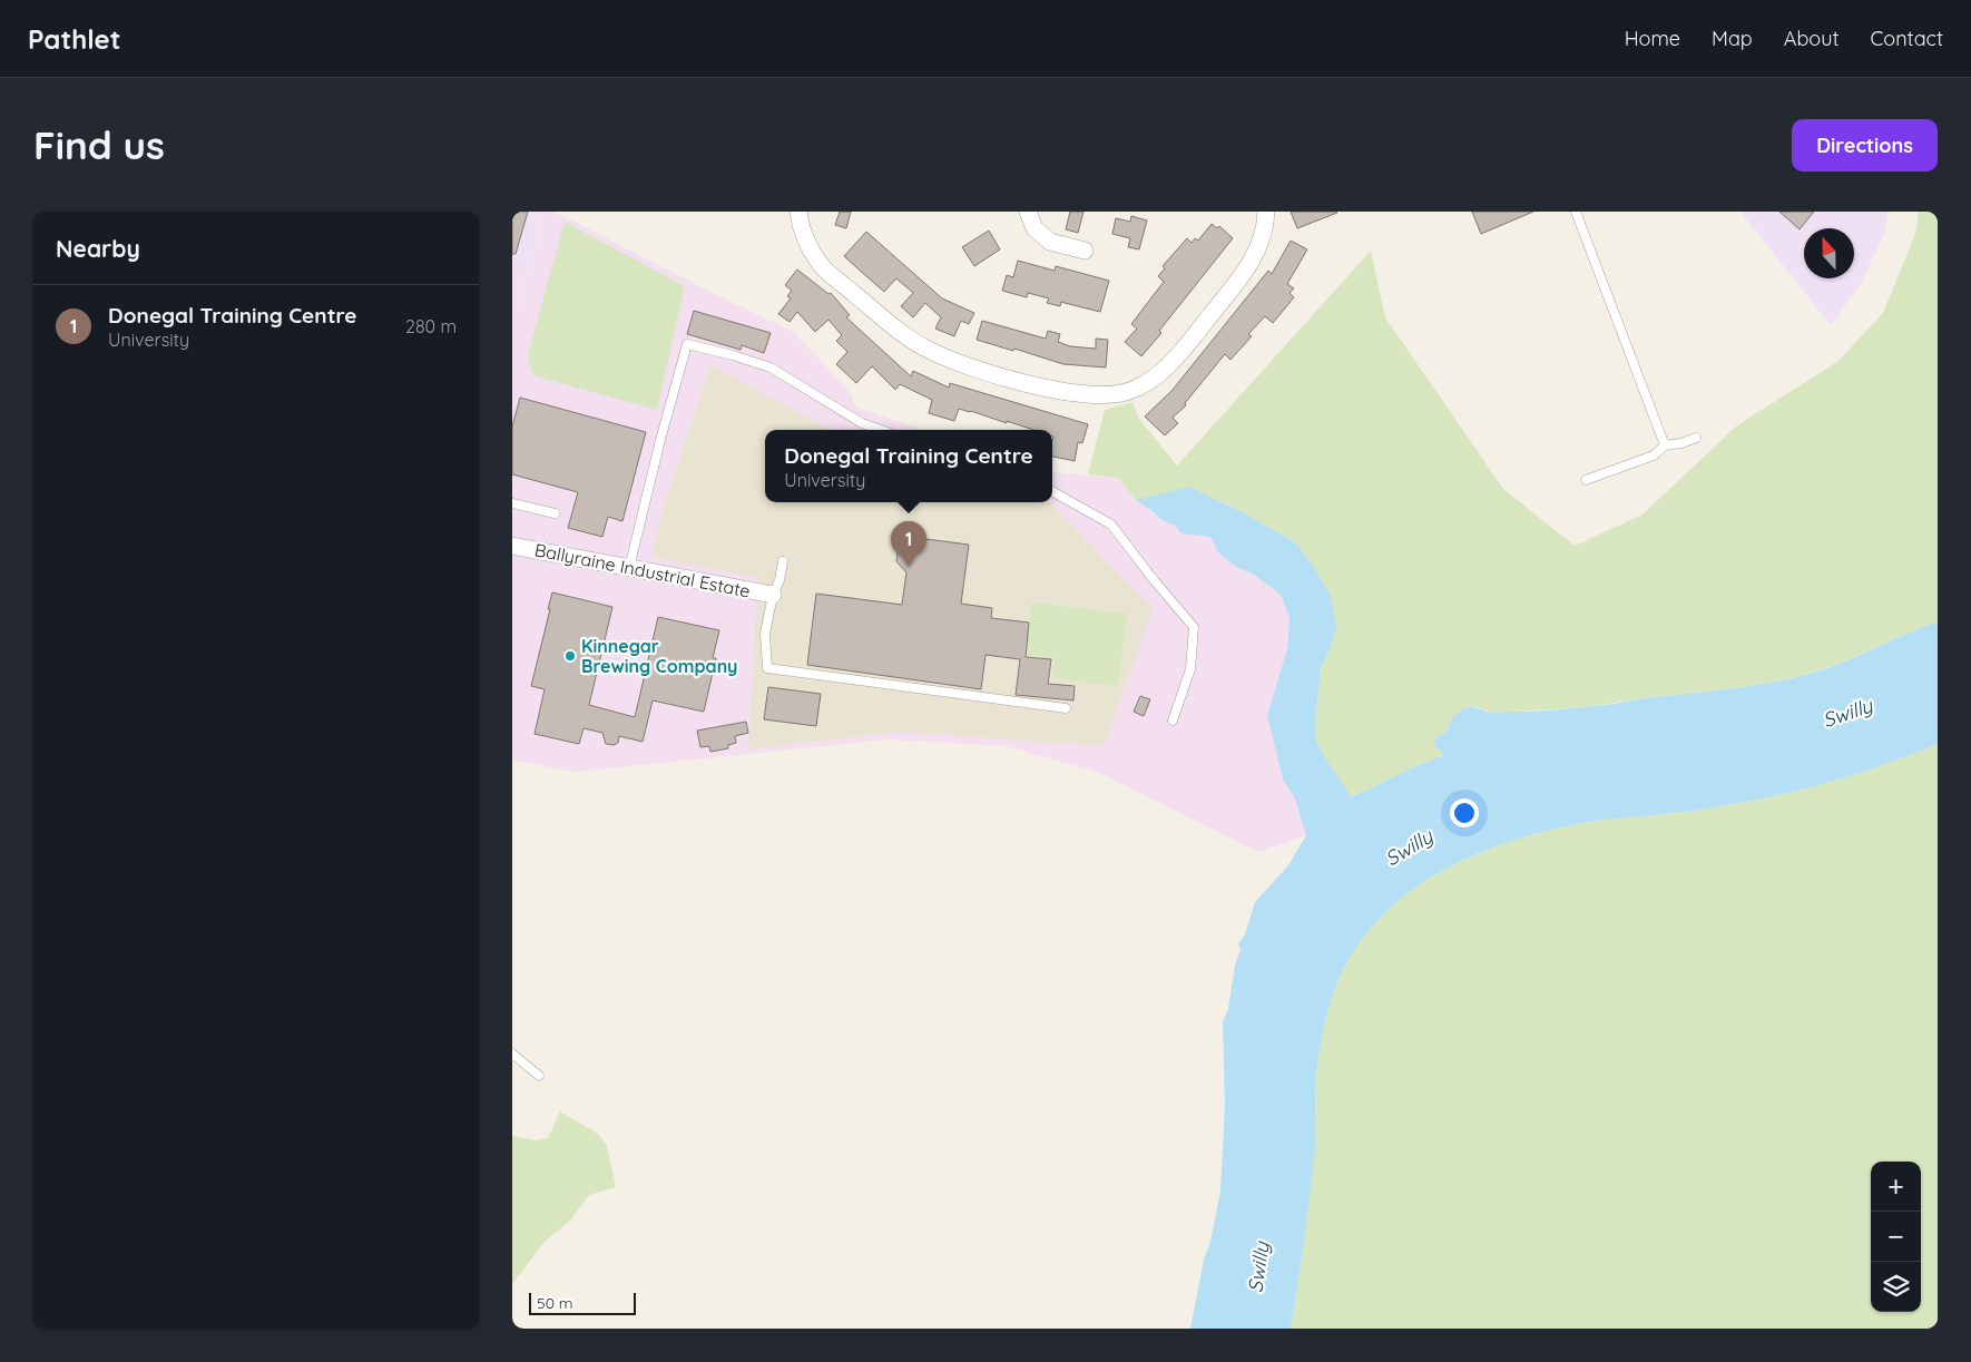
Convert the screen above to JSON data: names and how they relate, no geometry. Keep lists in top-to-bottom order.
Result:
{
  "streets": {
    "street": ["Ballyraine Industrial Estate"]
  },
  "water": ["Swilly"],
  "places": ["Kinnegar Brewing Company"],
  "scale_bar": "50 m",
  "north": "top",
  "page": {
    "header": "Pathlet",
    "nav": [
      "Home",
      "Map",
      "About",
      "Contact"
    ],
    "buttons": "Directions",
    "title": "Find us",
    "heading": "Nearby",
    "list": [
      {
        "mark": "1",
        "name": "Donegal Training Centre",
        "note": "University",
        "value": "280 m"
      }
    ],
    "popup": ["Donegal Training Centre", "University"],
    "pins": "1",
    "map_buttons": ["+", "−"],
    "scale": "50 m"
  }
}
